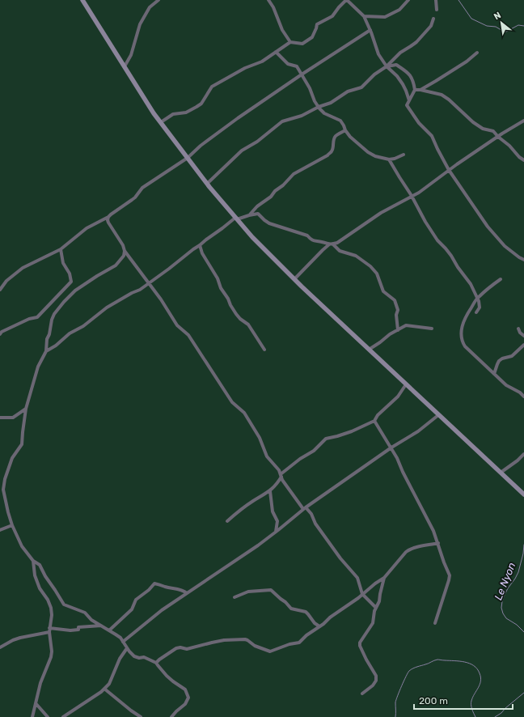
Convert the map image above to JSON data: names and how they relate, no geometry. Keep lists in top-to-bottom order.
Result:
{
  "water": ["Le Nyon"],
  "scale_bar": "200 m",
  "north": "top left"
}
